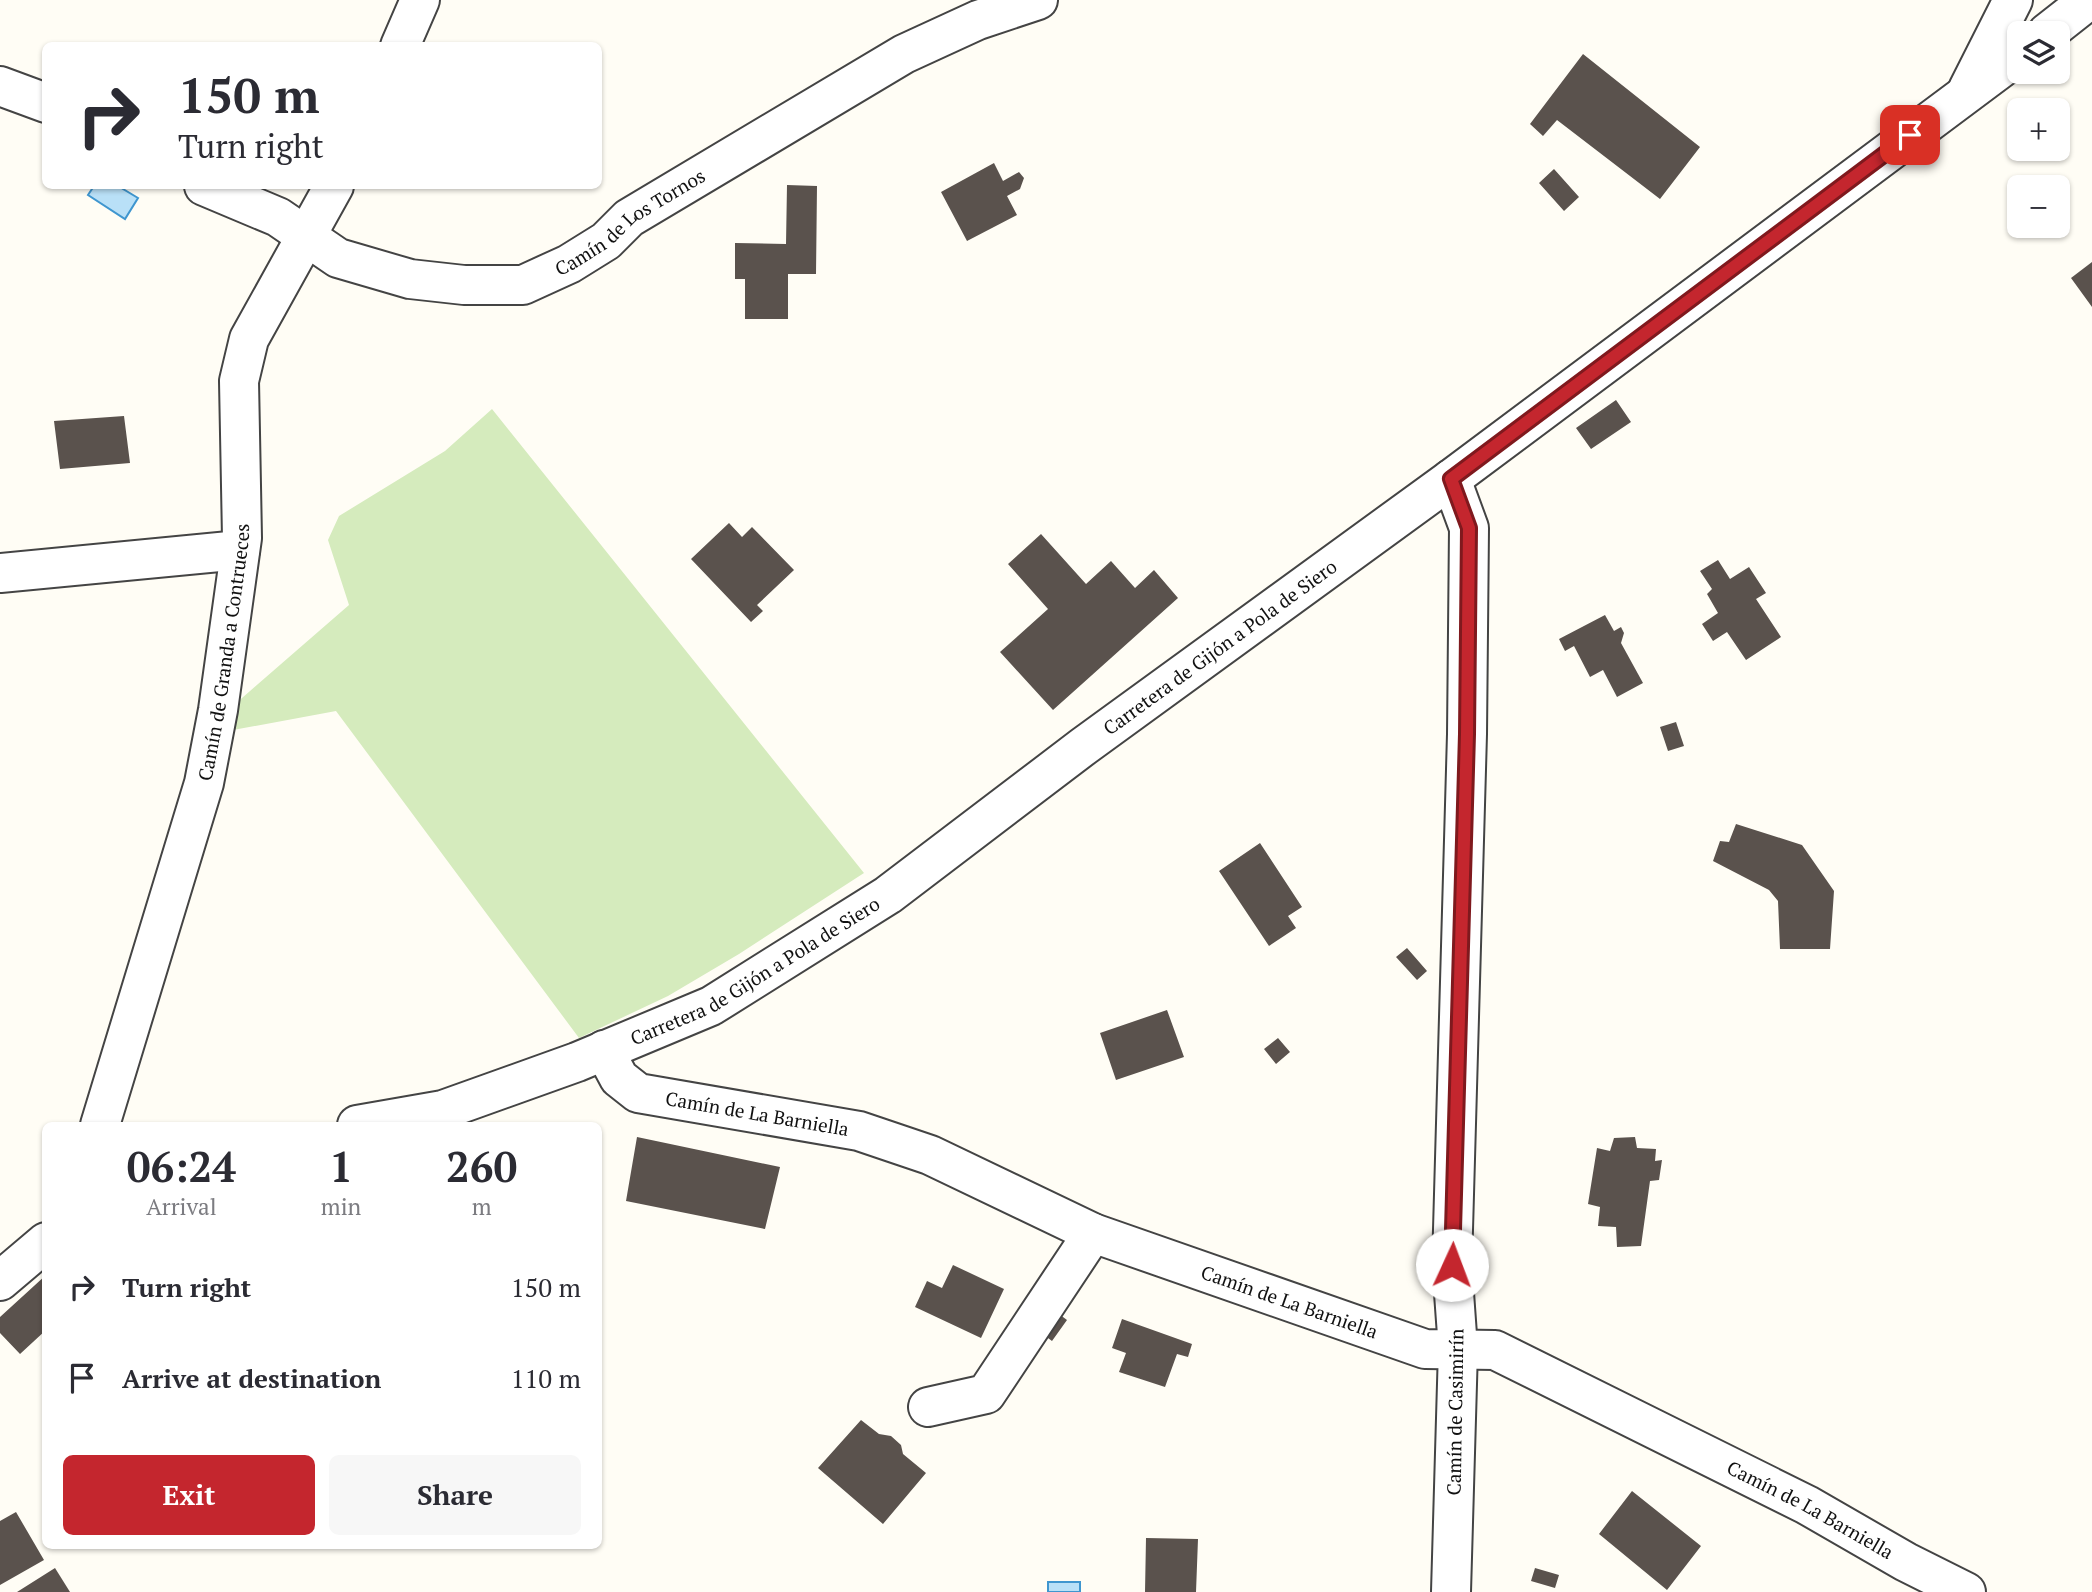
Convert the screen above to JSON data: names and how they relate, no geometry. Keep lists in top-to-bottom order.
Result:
{
  "streets": {
    "street": [
      "Camín de Los Tornos",
      "Carretera de Gijón a Pola de Siero",
      "Camín de Granda a Contrueces",
      "Camín de La Barniella",
      "Camín de Casimirín"
    ]
  },
  "crossings": [
    ["Camín de Los Tornos", "Camín de Granda a Contrueces"],
    ["Carretera de Gijón a Pola de Siero", "Camín de La Barniella"],
    ["Carretera de Gijón a Pola de Siero", "Camín de Casimirín"],
    ["Camín de La Barniella", "Camín de Casimirín"]
  ],
  "page": {
    "map_buttons": ["+", "−"],
    "turn": ["150 m", "Turn right"],
    "eta": [
      "06:24",
      "Arrival",
      "1",
      "min",
      "260",
      "m"
    ],
    "list": [
      {
        "name": "Turn right",
        "value": "150 m"
      },
      {
        "name": "Arrive at destination",
        "value": "110 m"
      }
    ],
    "buttons": ["Exit", "Share"]
  }
}
